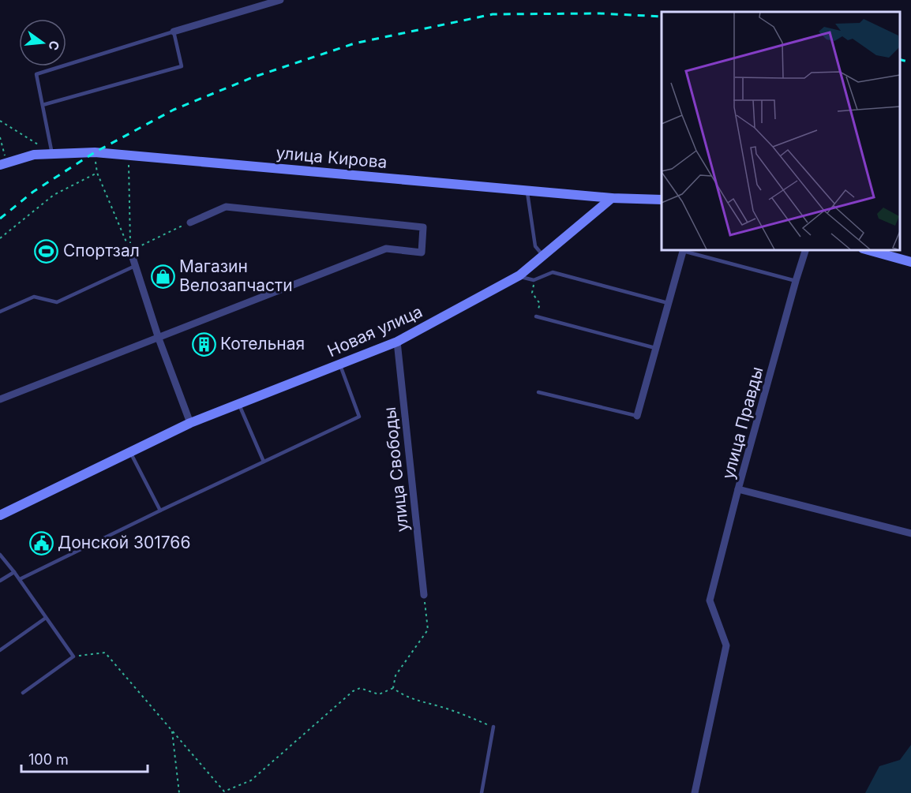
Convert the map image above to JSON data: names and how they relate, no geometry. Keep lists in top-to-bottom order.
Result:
{
  "streets": {
    "main road": ["улица Кирова", "Новая улица"],
    "street": ["улица Правды", "улица Свободы"]
  },
  "crossings": [
    ["улица Кирова", "Новая улица"],
    ["Новая улица", "улица Свободы"]
  ],
  "places": {
    "sports": ["Спортзал"],
    "shop": ["Магазин Велозапчасти"],
    "building": ["Котельная"],
    "public building": ["Донской 301766"]
  },
  "scale_bar": "100 m",
  "north": "right"
}
